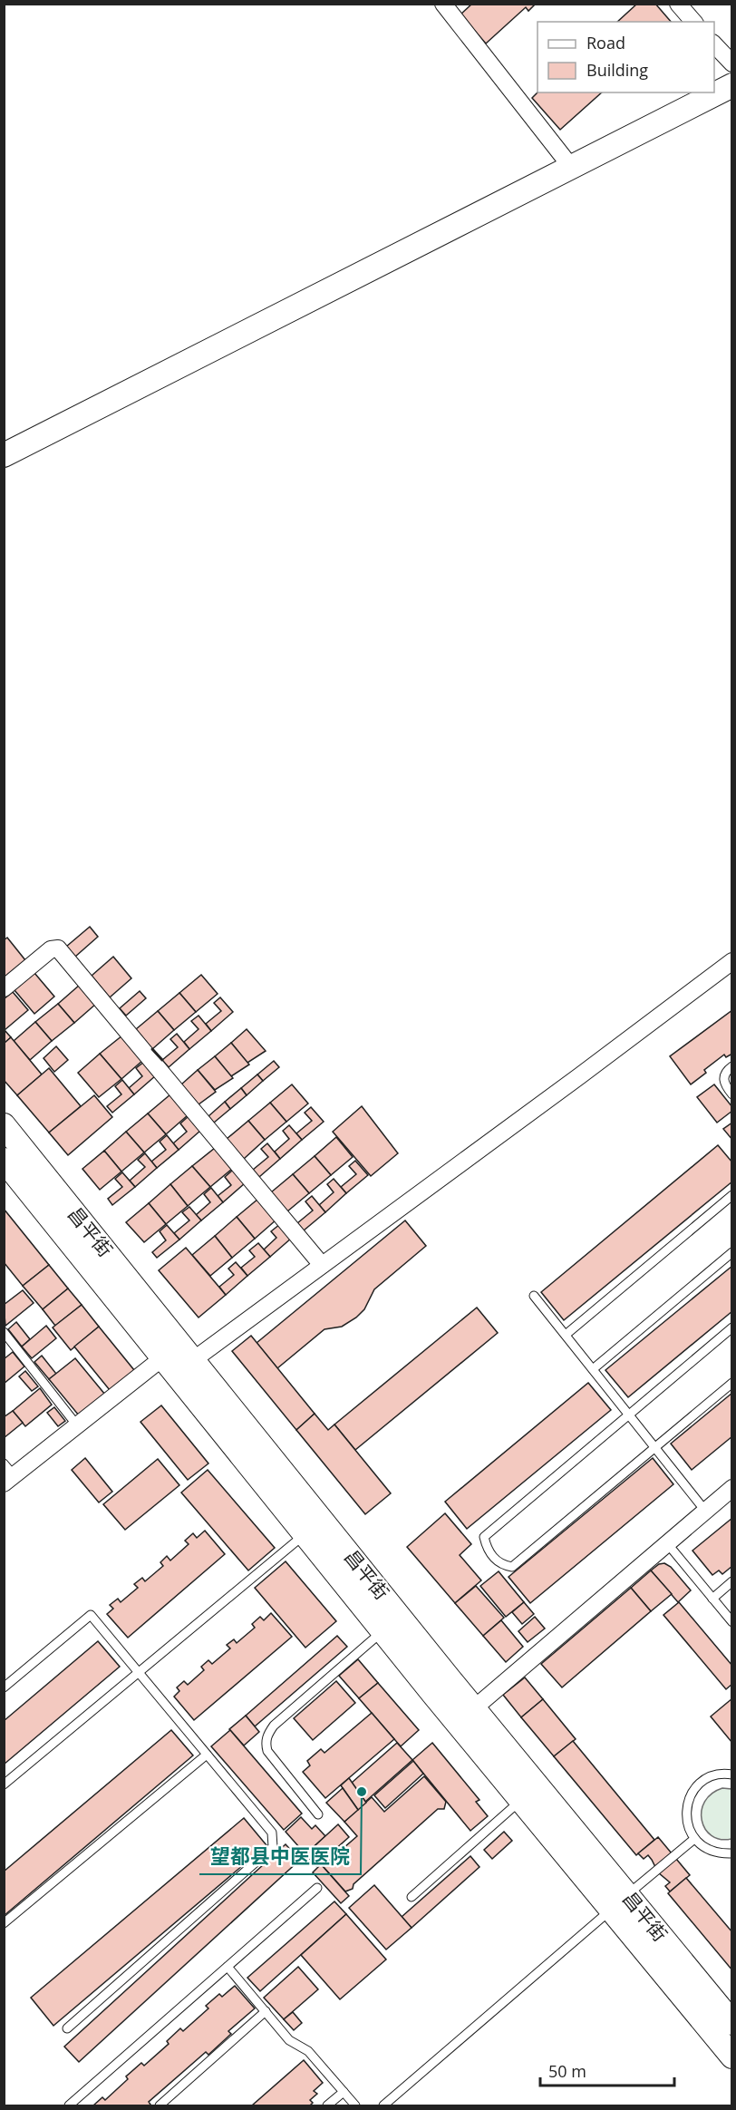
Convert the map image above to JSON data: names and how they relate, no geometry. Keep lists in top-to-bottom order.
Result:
{
  "streets": {
    "street": ["昌平街"]
  },
  "places": ["望都县中医医院"],
  "legend": ["Road", "Building"],
  "scale_bar": "50 m"
}
